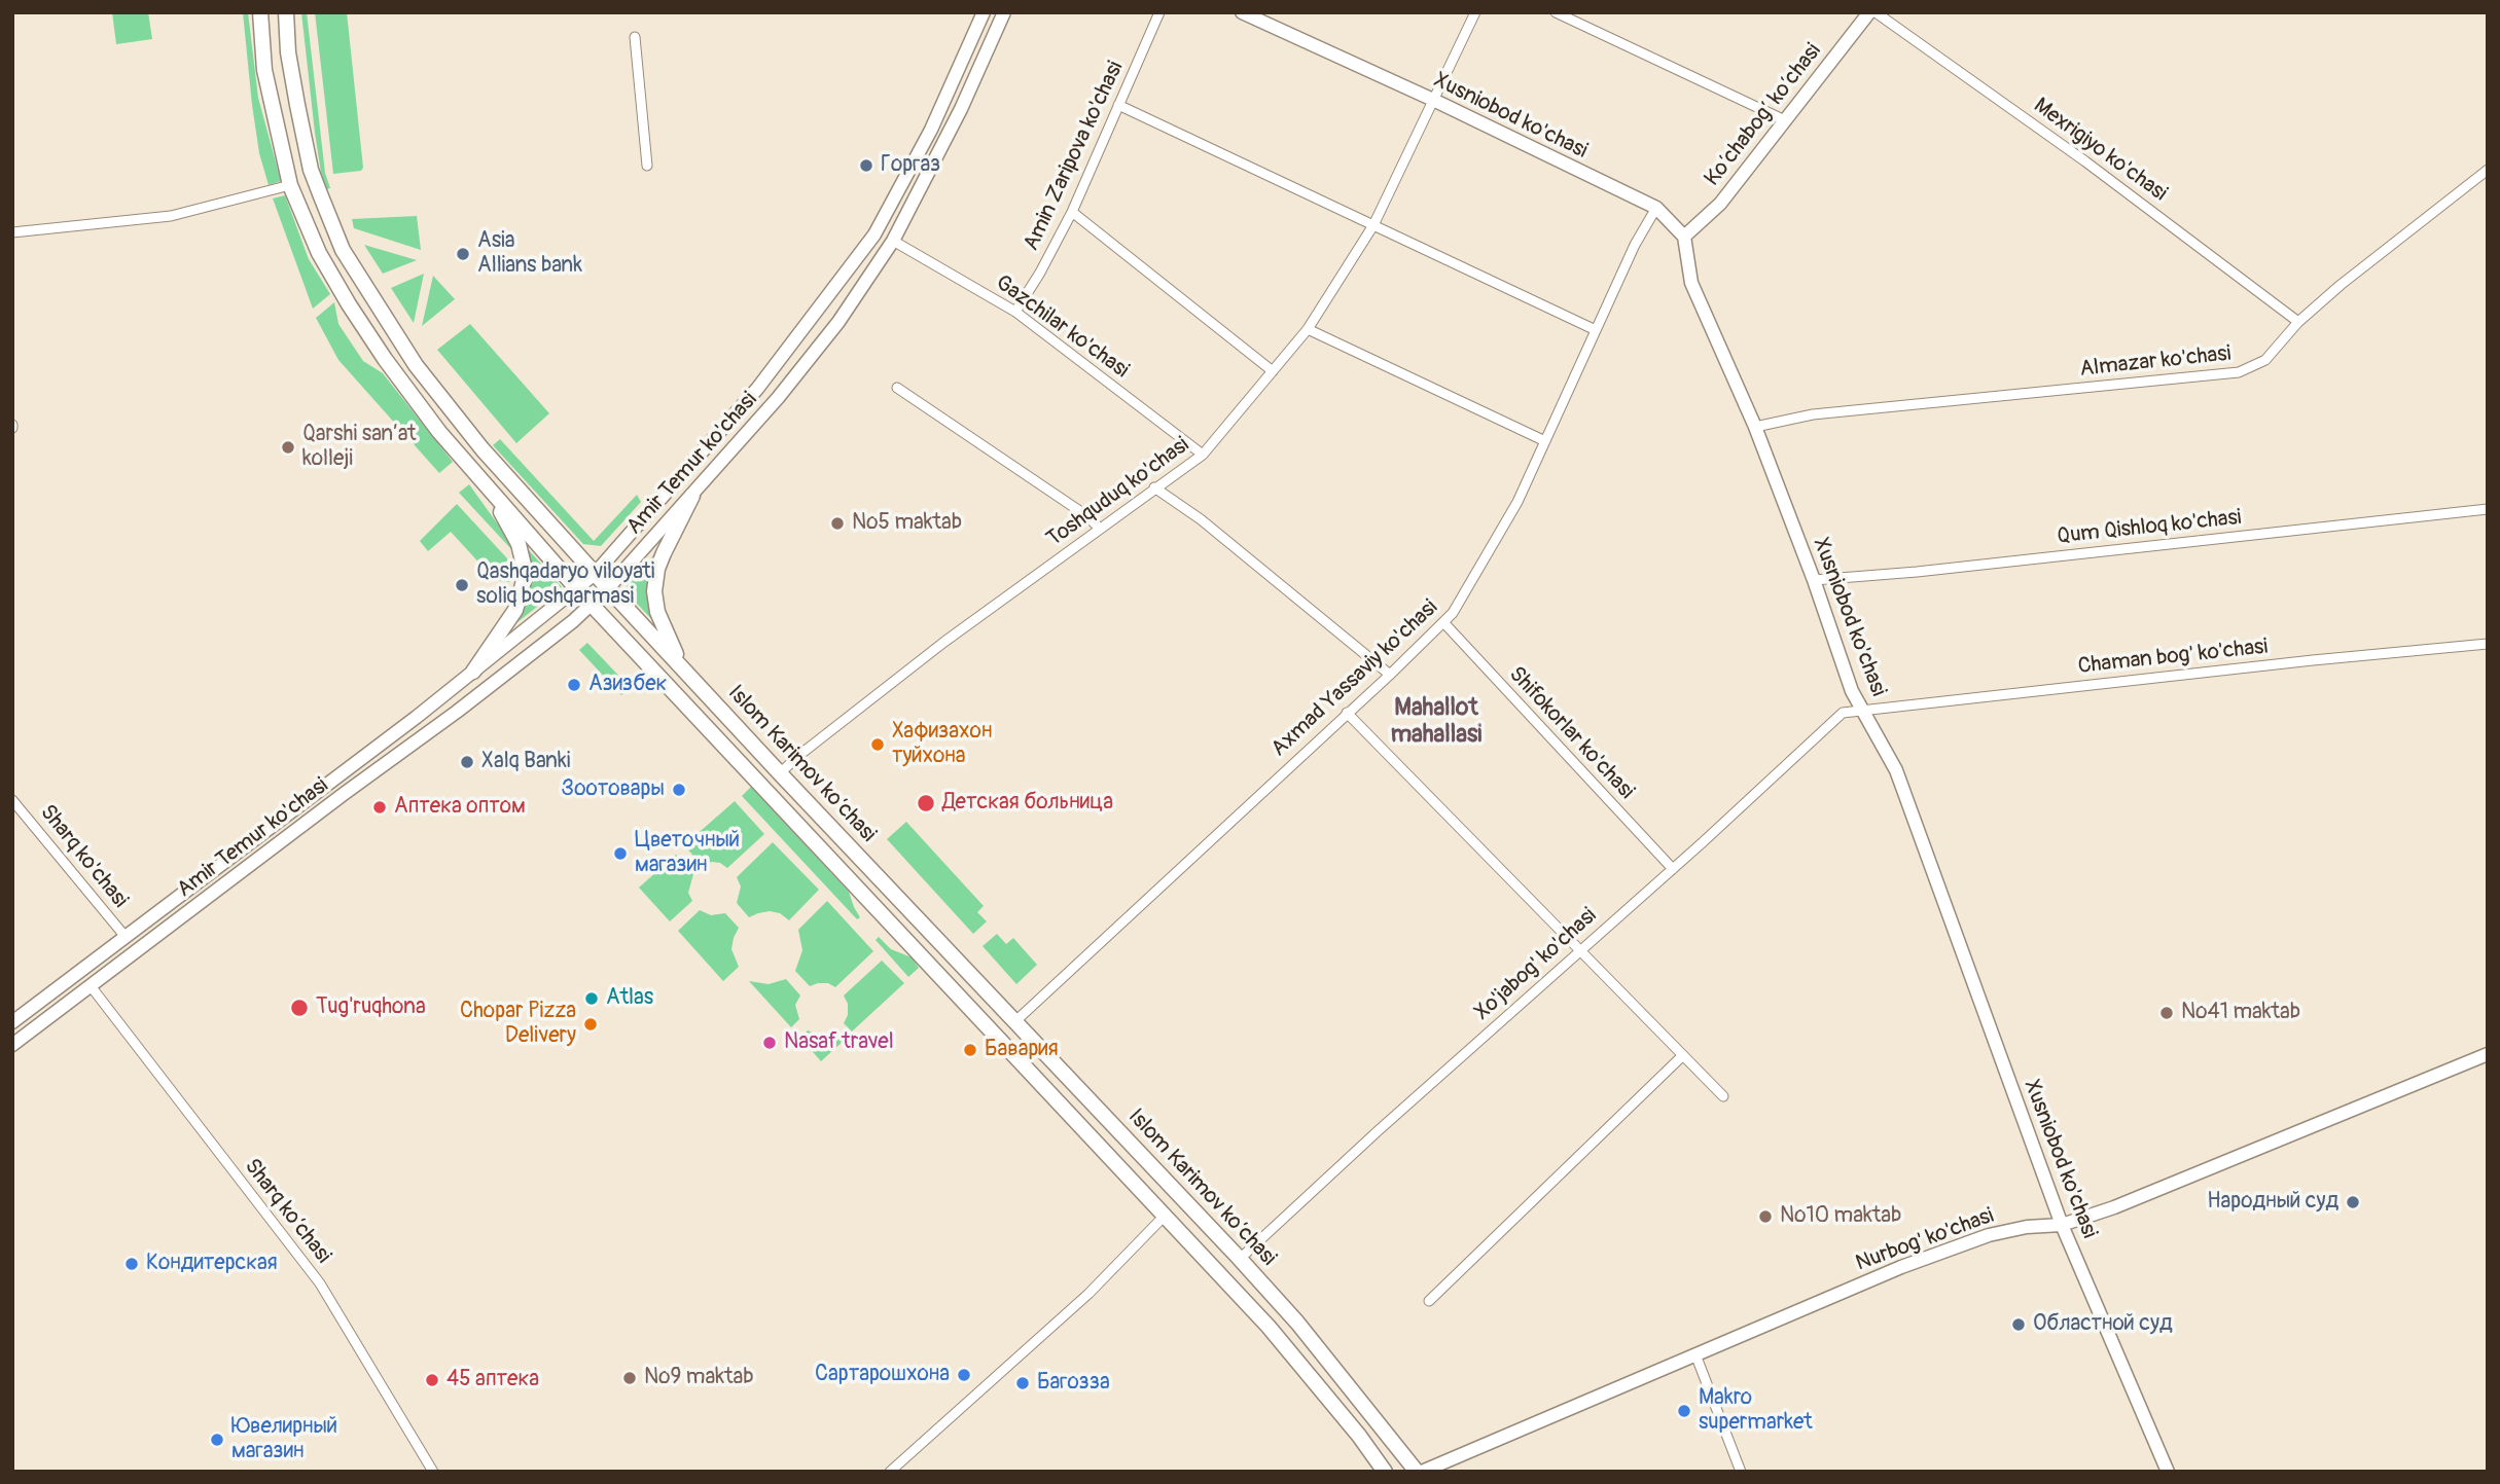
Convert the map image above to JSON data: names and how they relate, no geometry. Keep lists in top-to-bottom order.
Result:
{
  "streets": {
    "main road": ["Islom Karimov ko‘chasi"],
    "street": [
      "Ko‘chabog‘ ko‘chasi",
      "Xusniobod ko'chasi",
      "Mexrigiyo ko'chasi",
      "Amin Zaripova ko'chasi",
      "Gazchilar ko'chasi",
      "Almazar ko'chasi",
      "Amir Temur ko'chasi",
      "Toshquduq ko'chasi",
      "Qum Qishloq ko'chasi",
      "Chaman bog' ko'chasi",
      "Axmad Yassaviy ko'chasi",
      "Shifokorlar ko'chasi",
      "Sharq ko'chasi",
      "Xo'jabog' ko'chasi",
      "Sharq ko‘chasi",
      "Nurbog' ko'chasi"
    ]
  },
  "crossings": [
    ["Ko‘chabog‘ ko‘chasi", "Xusniobod ko'chasi"],
    ["Xusniobod ko'chasi", "Almazar ko'chasi"],
    ["Xusniobod ko'chasi", "Toshquduq ko'chasi"],
    ["Xusniobod ko'chasi", "Qum Qishloq ko'chasi"],
    ["Xusniobod ko'chasi", "Chaman bog' ko'chasi"],
    ["Xusniobod ko'chasi", "Axmad Yassaviy ko'chasi"],
    ["Xusniobod ko'chasi", "Xo'jabog' ko'chasi"],
    ["Xusniobod ko'chasi", "Nurbog' ko'chasi"],
    ["Mexrigiyo ko'chasi", "Almazar ko'chasi"],
    ["Amin Zaripova ko'chasi", "Gazchilar ko'chasi"],
    ["Gazchilar ko'chasi", "Amir Temur ko'chasi"],
    ["Gazchilar ko'chasi", "Toshquduq ko'chasi"],
    ["Amir Temur ko'chasi", "Islom Karimov ko‘chasi"],
    ["Amir Temur ko'chasi", "Sharq ko'chasi"],
    ["Amir Temur ko'chasi", "Sharq ko‘chasi"],
    ["Toshquduq ko'chasi", "Islom Karimov ko‘chasi"],
    ["Chaman bog' ko'chasi", "Xo'jabog' ko'chasi"],
    ["Axmad Yassaviy ko'chasi", "Shifokorlar ko'chasi"],
    ["Axmad Yassaviy ko'chasi", "Islom Karimov ko‘chasi"],
    ["Shifokorlar ko'chasi", "Xo'jabog' ko'chasi"],
    ["Islom Karimov ko‘chasi", "Xo'jabog' ko'chasi"]
  ],
  "districts": ["Mahallot mahallasi"],
  "places": [
    "Горгаз",
    "Asia Allians bank",
    "Qarshi san’at kolleji",
    "№5 maktab",
    "Qashqadaryo viloyati soliq boshqarmasi",
    "Азизбек",
    "Хафизахон туйхона",
    "Xalq Banki",
    "Зоотовары",
    "Детская больница",
    "Аптека оптом",
    "Цветочный магазин",
    "Atlas",
    "Tug'ruqhona",
    "№41 maktab",
    "Chopar Pizza Delivery",
    "Nasaf travel",
    "Бавария",
    "Народный суд",
    "№10 maktab",
    "Кондитерская",
    "Областной суд",
    "Сартарошхона",
    "№9 maktab",
    "45 аптека",
    "Багозза",
    "Makro supermarket",
    "Ювелирный магазин"
  ]
}
